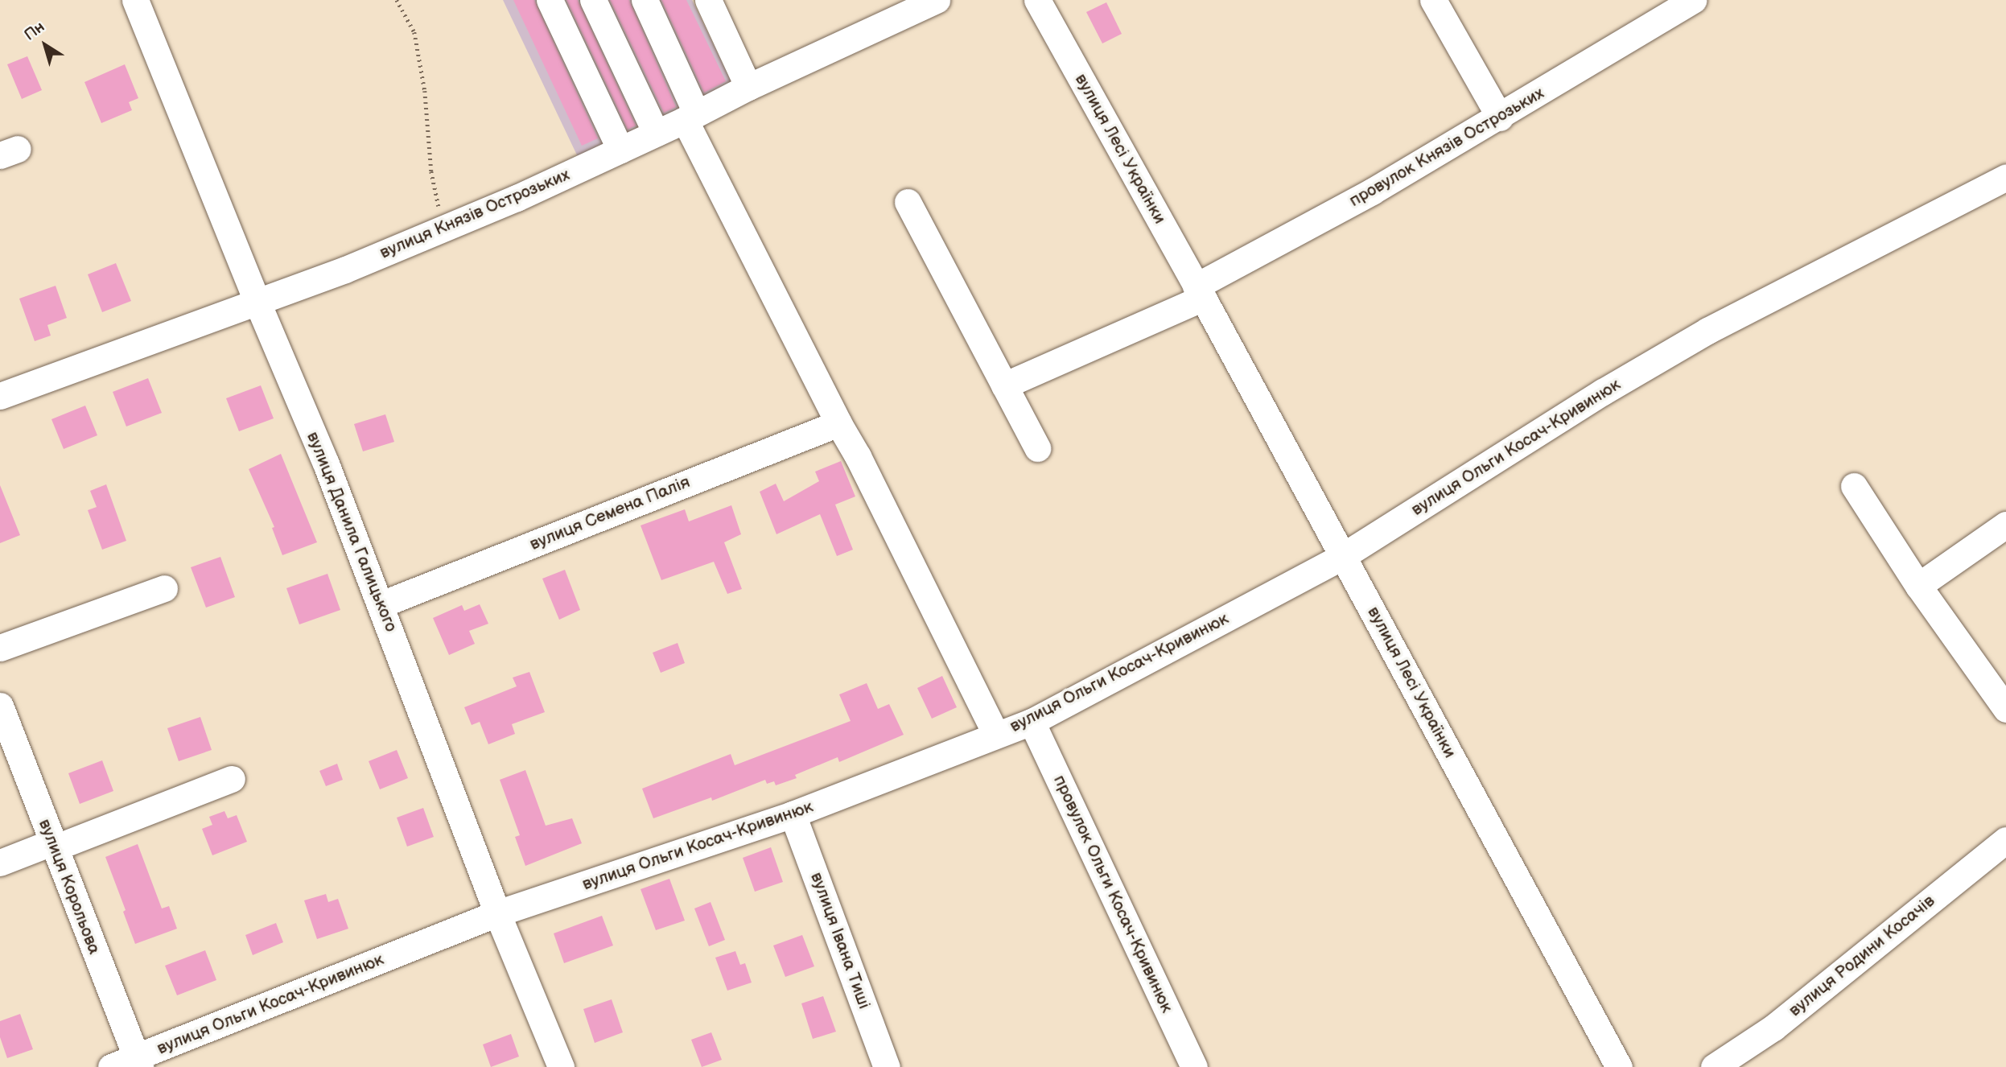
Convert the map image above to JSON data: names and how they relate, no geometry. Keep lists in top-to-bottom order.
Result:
{
  "streets": {
    "street": [
      "провулок Князів Острозьких",
      "вулиця Лесі Українки",
      "вулиця Князів Острозьких",
      "вулиця Ольги Косач-Кривинюк",
      "вулиця Семена Палія",
      "вулиця Данила Галицького",
      "вулиця Корольова",
      "провулок Ольги Косач-Кривинюк",
      "вулиця Івана Тиші",
      "вулиця Родини Косачів"
    ]
  },
  "crossings": [
    ["провулок Князів Острозьких", "вулиця Лесі Українки"],
    ["вулиця Лесі Українки", "вулиця Ольги Косач-Кривинюк"],
    ["вулиця Князів Острозьких", "вулиця Данила Галицького"],
    ["вулиця Ольги Косач-Кривинюк", "вулиця Данила Галицького"],
    ["вулиця Ольги Косач-Кривинюк", "вулиця Корольова"],
    ["вулиця Ольги Косач-Кривинюк", "провулок Ольги Косач-Кривинюк"],
    ["вулиця Ольги Косач-Кривинюк", "вулиця Івана Тиші"],
    ["вулиця Семена Палія", "вулиця Данила Галицького"]
  ],
  "north": "top left"
}
